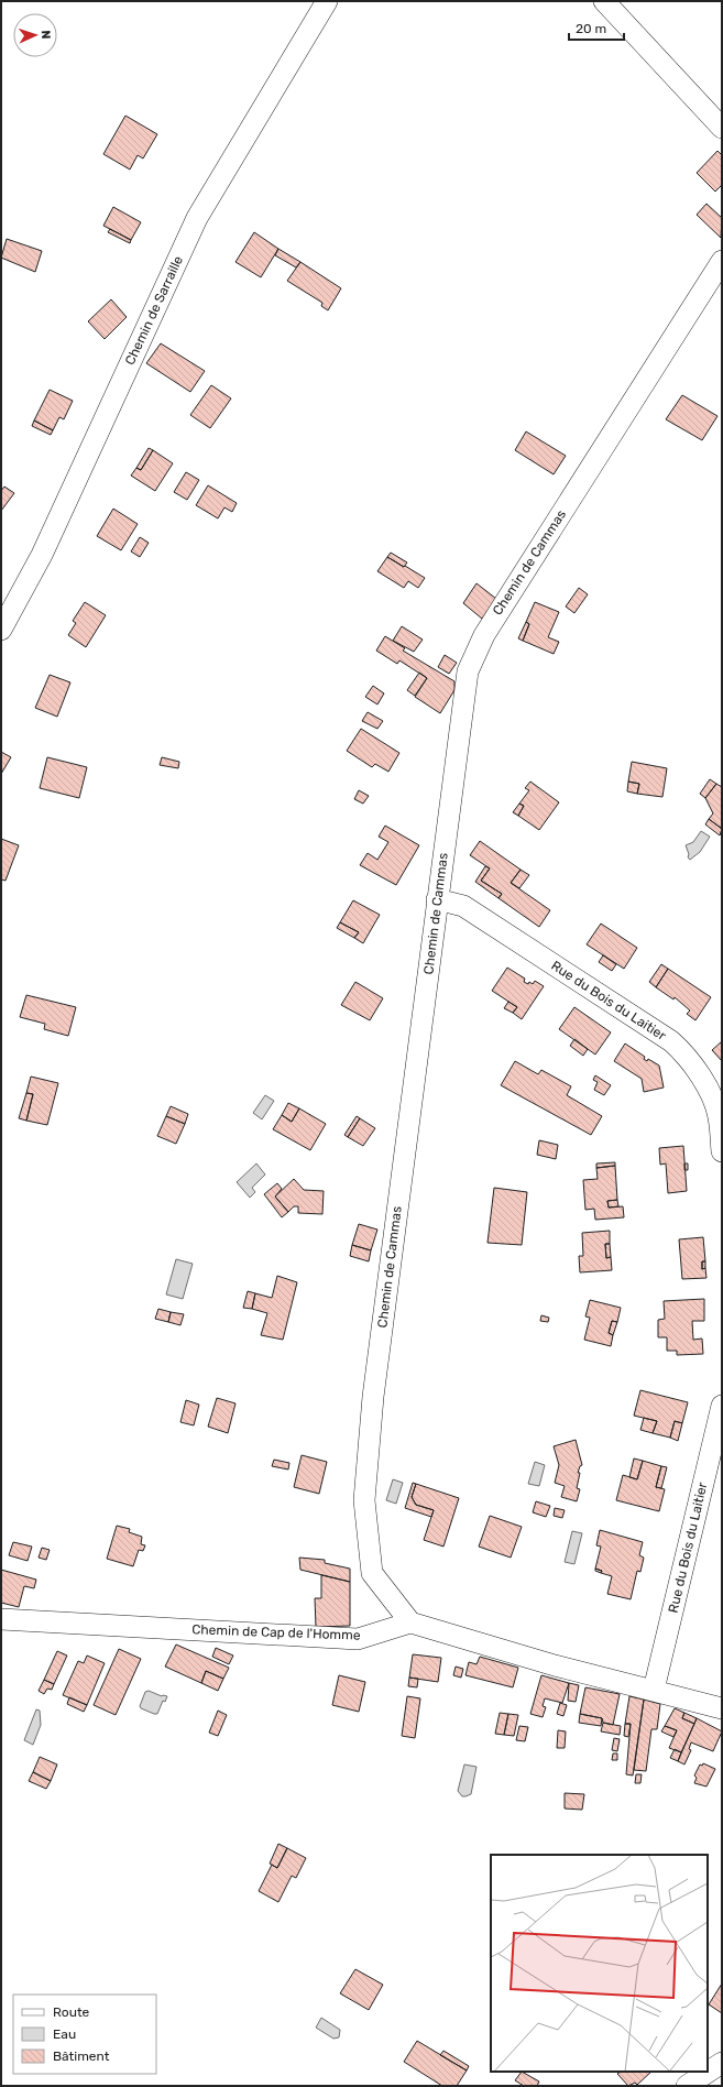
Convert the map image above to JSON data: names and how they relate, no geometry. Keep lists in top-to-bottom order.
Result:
{
  "streets": {
    "street": [
      "Chemin de Sarraille",
      "Chemin de Cammas",
      "Rue du Bois du Laitier",
      "Chemin de Cap de l'Homme"
    ]
  },
  "crossings": [
    ["Chemin de Cammas", "Rue du Bois du Laitier"],
    ["Chemin de Cammas", "Chemin de Cap de l'Homme"]
  ],
  "legend": ["Route", "Eau", "Bâtiment"],
  "scale_bar": "20 m",
  "north": "right"
}
